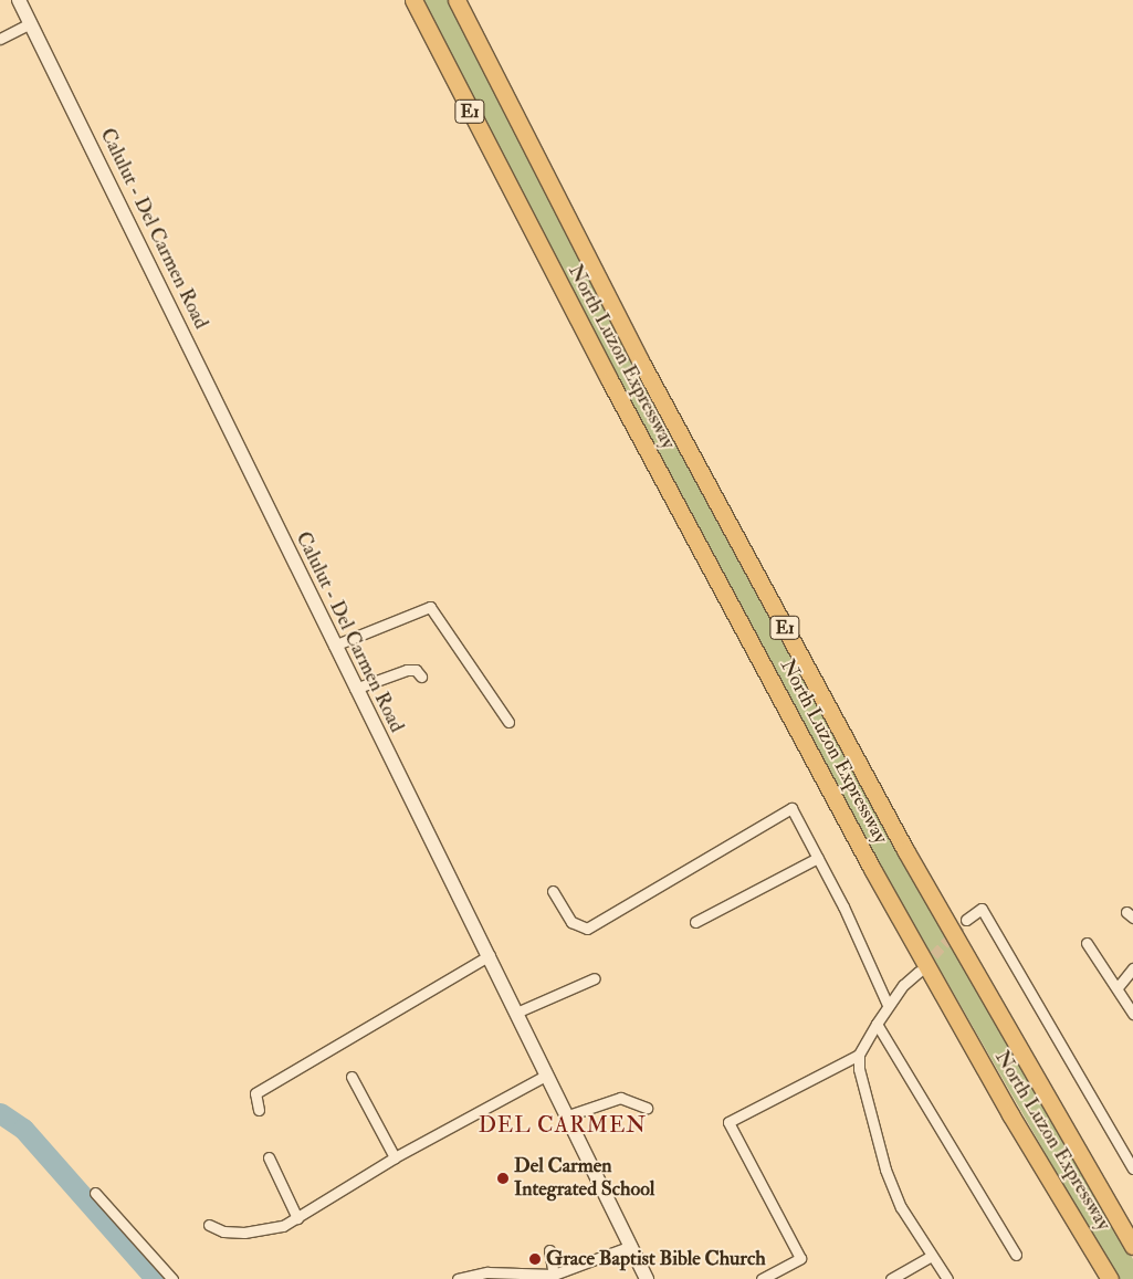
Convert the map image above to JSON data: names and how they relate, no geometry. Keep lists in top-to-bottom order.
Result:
{
  "streets": {
    "highway": ["E1", "North Luzon Expressway"],
    "main road": ["Calulut - Del Carmen Road"]
  },
  "districts": ["DEL CARMEN"],
  "places": ["Del Carmen Integrated School", "Grace Baptist Bible Church"]
}
